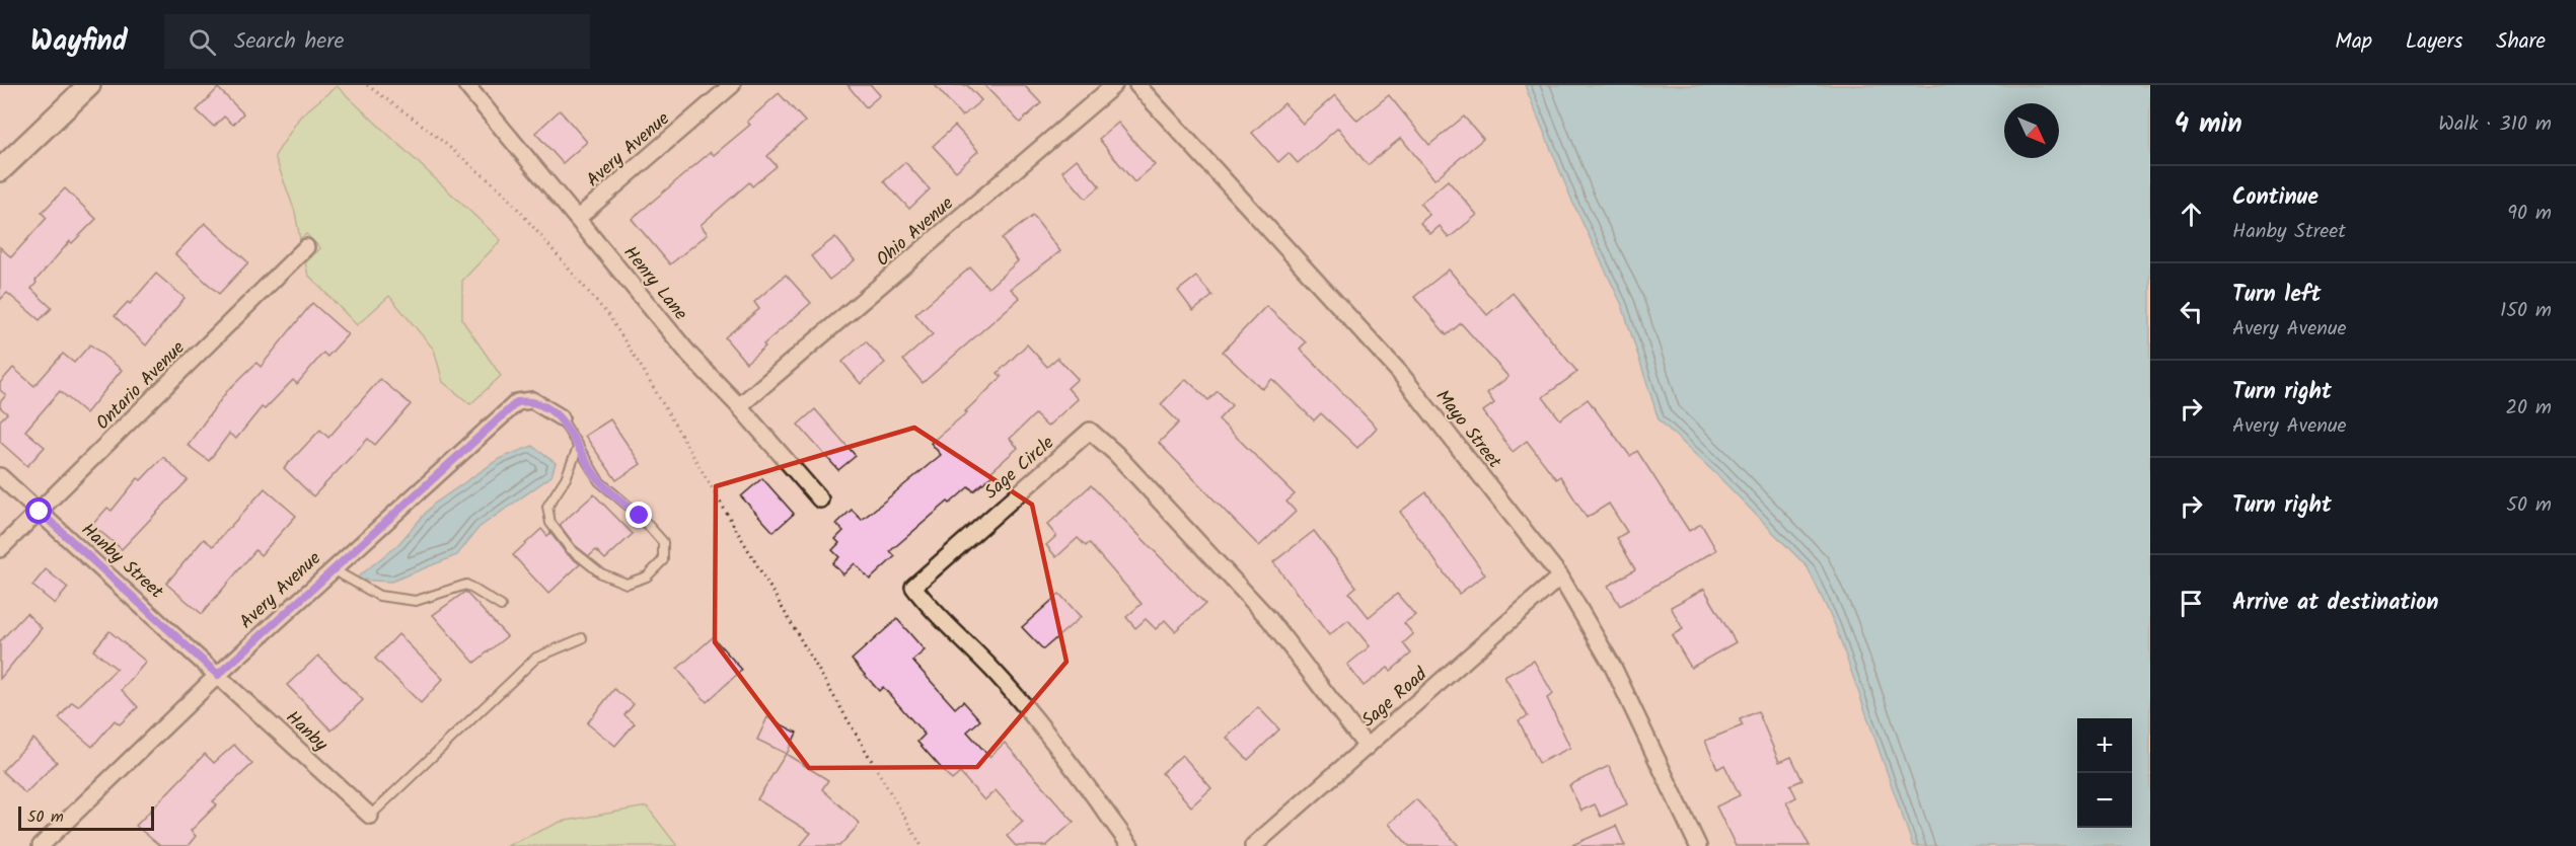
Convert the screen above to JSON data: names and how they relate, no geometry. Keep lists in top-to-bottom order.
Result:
{
  "streets": {
    "street": [
      "Avery Avenue",
      "Ohio Avenue",
      "Henry Lane",
      "Ontario Avenue",
      "Mayo Street",
      "Sage Circle",
      "Hanby Street",
      "Sage Road",
      "Hanby"
    ]
  },
  "crossings": [
    ["Avery Avenue", "Henry Lane"],
    ["Avery Avenue", "Hanby Street"],
    ["Avery Avenue", "Hanby"],
    ["Ohio Avenue", "Henry Lane"],
    ["Ontario Avenue", "Hanby Street"],
    ["Mayo Street", "Sage Road"],
    ["Sage Circle", "Sage Road"],
    ["Hanby Street", "Hanby"]
  ],
  "scale_bar": "50 m",
  "north": "bottom right",
  "page": {
    "header": "Wayfind",
    "search": "Search here",
    "nav": ["Map", "Layers", "Share"],
    "heading": ["4 min", "Walk · 310 m"],
    "list": [
      ["Continue", "Hanby Street", "90 m"],
      ["Turn left", "Avery Avenue", "150 m"],
      ["Turn right", "Avery Avenue", "20 m"],
      ["Turn right", "50 m"],
      "Arrive at destination"
    ],
    "map_buttons": ["+", "−"],
    "scale": "50 m"
  }
}
